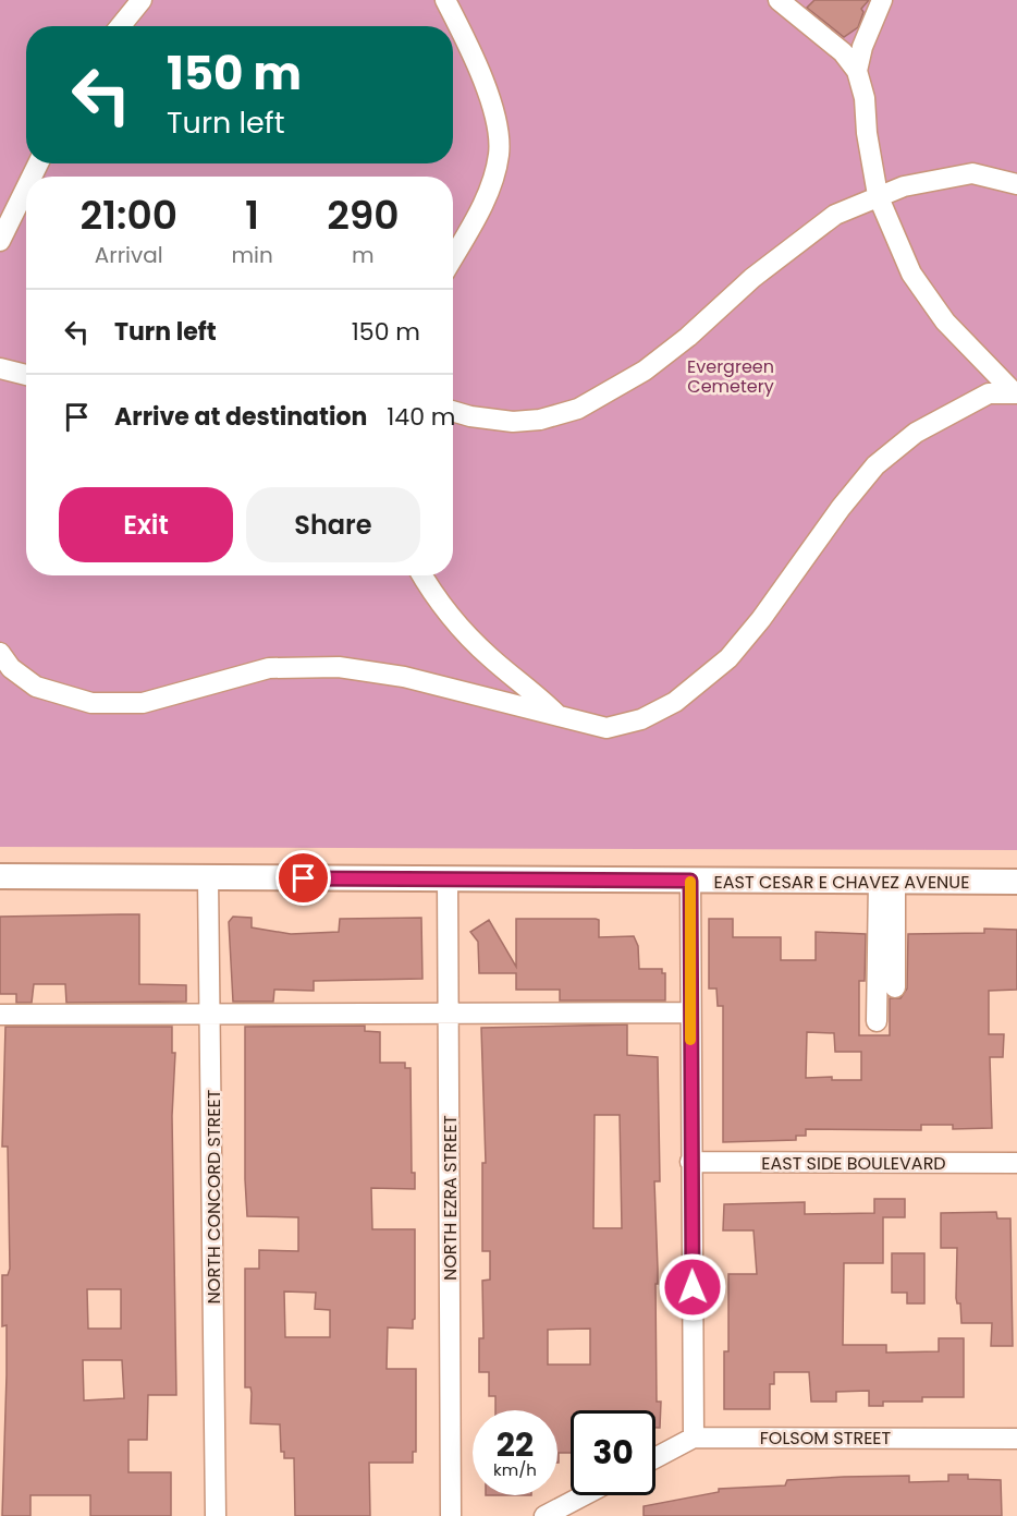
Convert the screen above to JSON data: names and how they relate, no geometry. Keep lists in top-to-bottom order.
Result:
{
  "streets": {
    "main road": ["EAST CESAR E CHAVEZ AVENUE"],
    "street": [
      "EAST SIDE BOULEVARD",
      "NORTH CONCORD STREET",
      "NORTH EZRA STREET",
      "FOLSOM STREET"
    ]
  },
  "crossings": [
    ["EAST CESAR E CHAVEZ AVENUE", "NORTH CONCORD STREET"],
    ["EAST CESAR E CHAVEZ AVENUE", "NORTH EZRA STREET"]
  ],
  "parks": ["Evergreen Cemetery"],
  "page": {
    "turn": ["150 m", "Turn left"],
    "eta": [
      "21:00",
      "Arrival",
      "1",
      "min",
      "290",
      "m"
    ],
    "list": [
      {
        "name": "Turn left",
        "value": "150 m"
      },
      {
        "name": "Arrive at destination",
        "value": "140 m"
      }
    ],
    "buttons": ["Exit", "Share"],
    "speed": "22 km/h",
    "limit": "30"
  }
}
